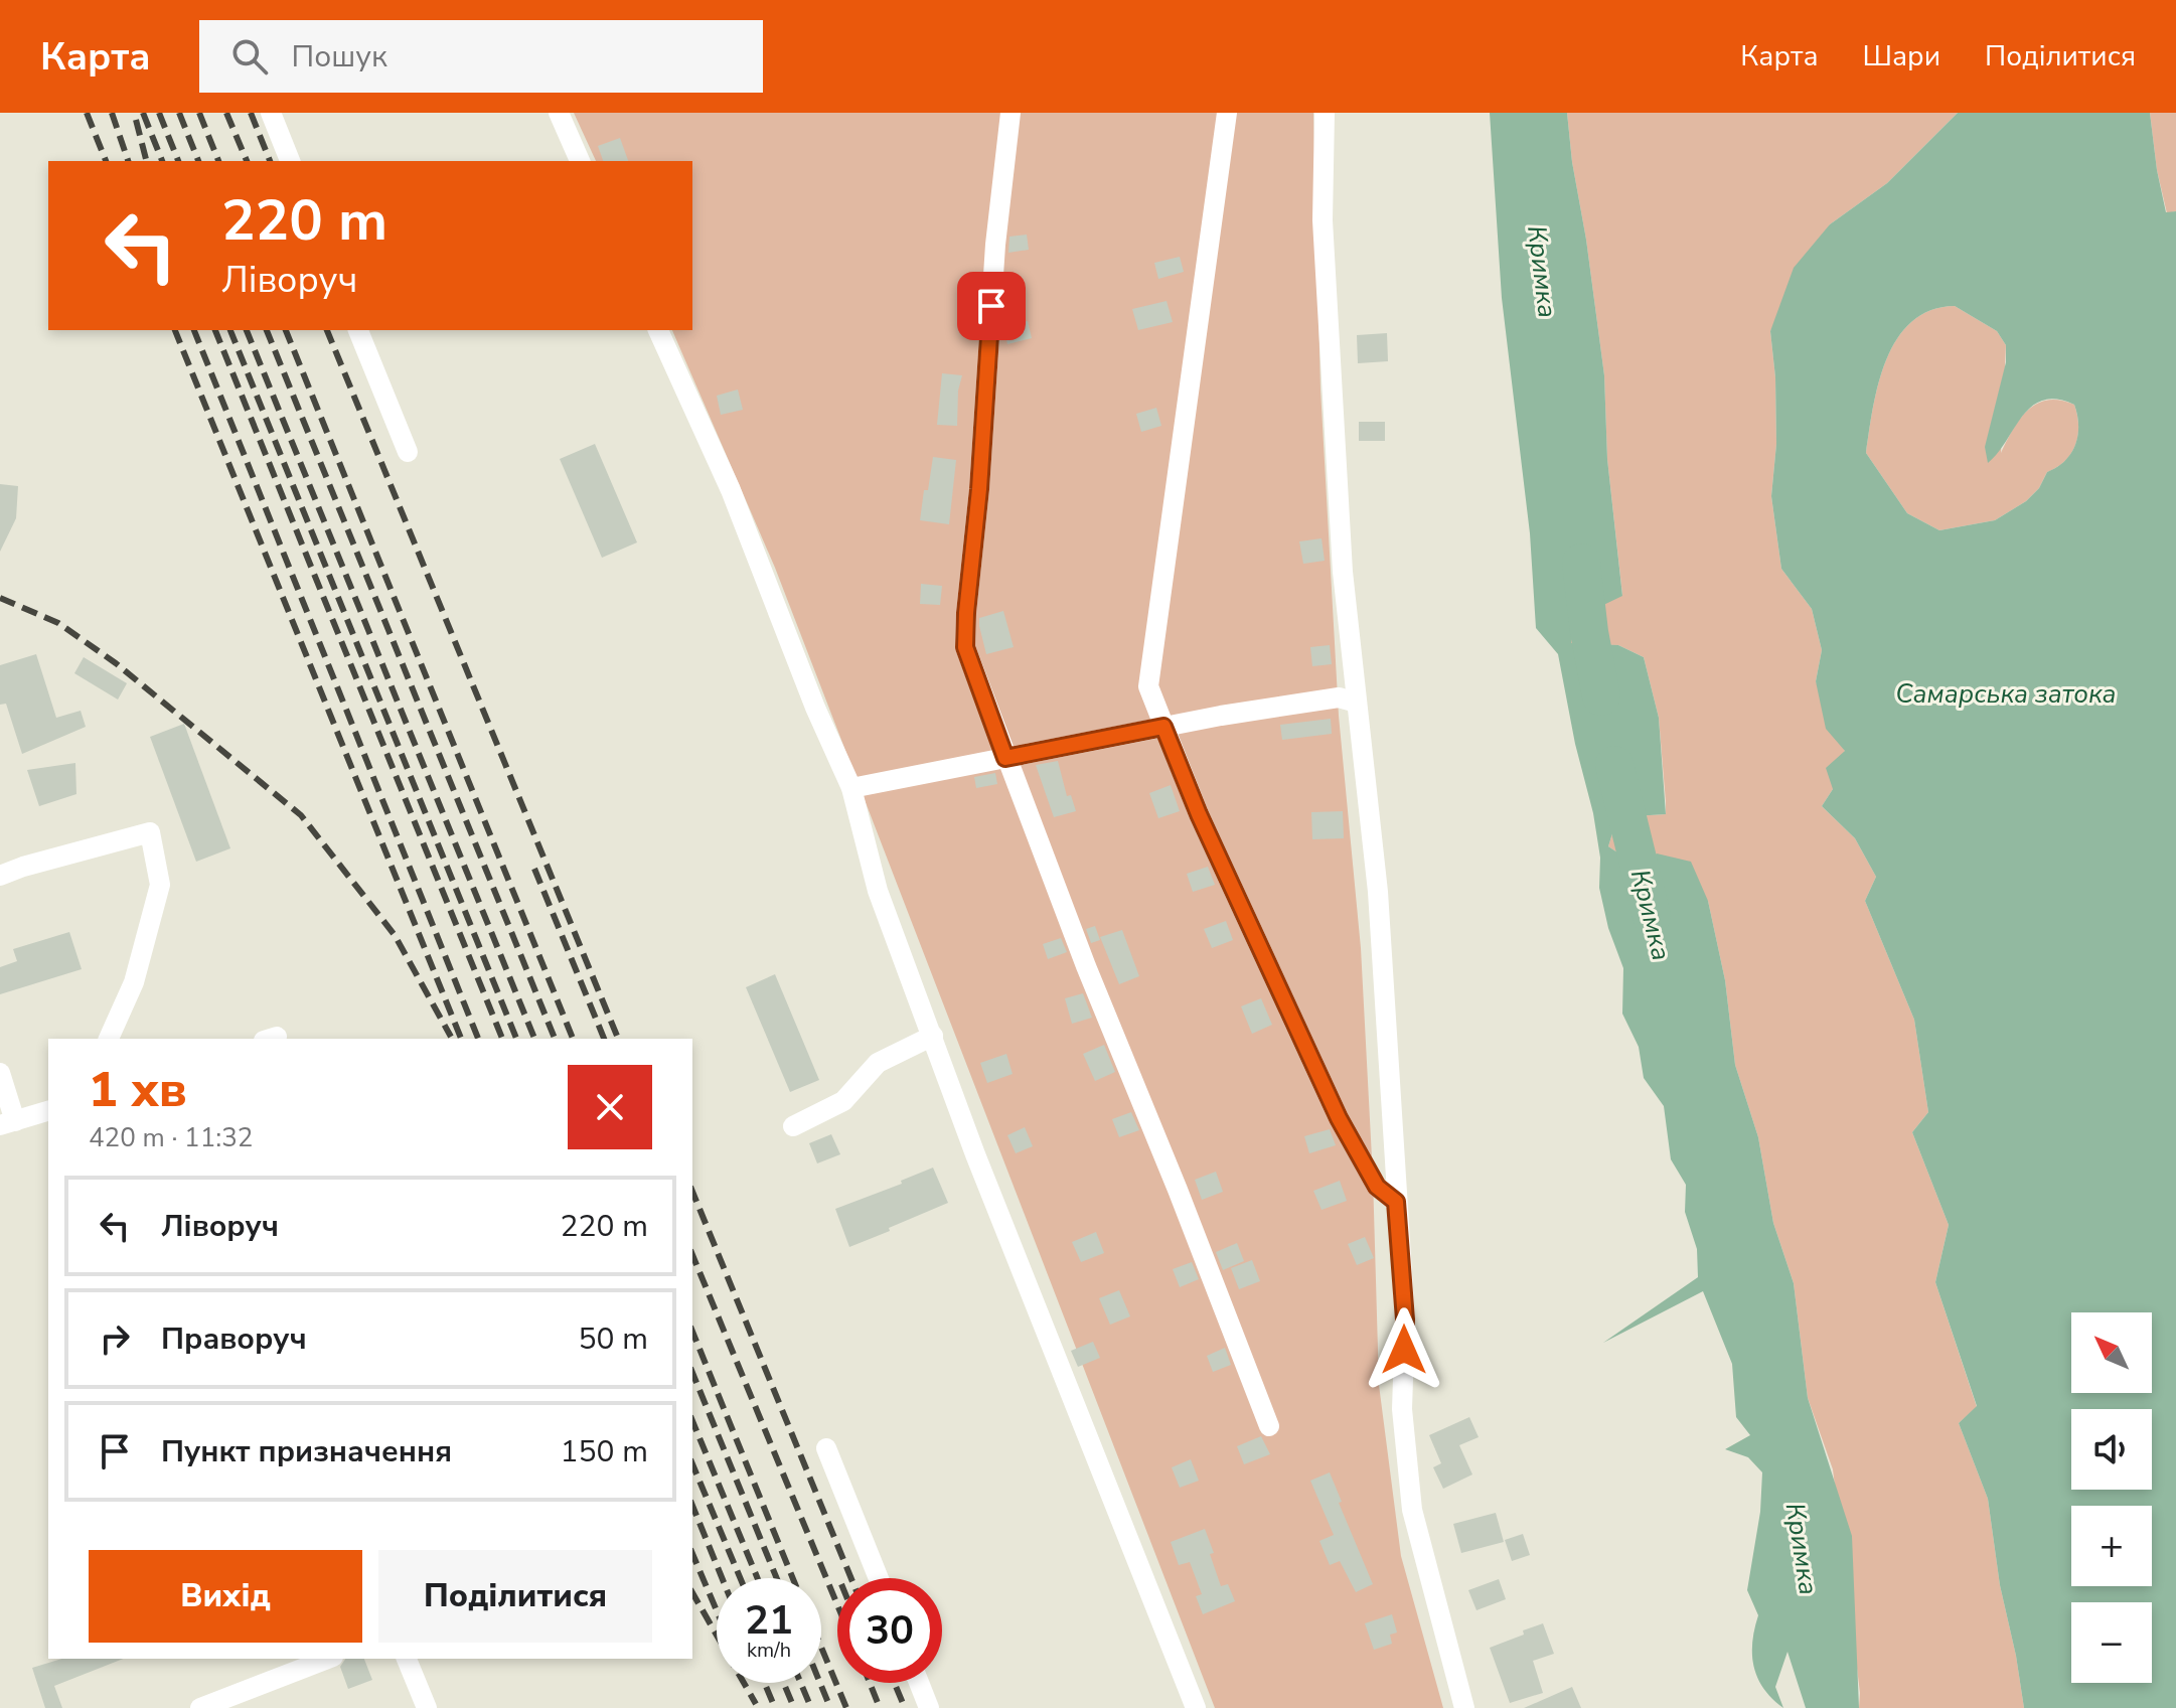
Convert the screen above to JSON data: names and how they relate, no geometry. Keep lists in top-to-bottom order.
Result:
{
  "water": ["Кримка", "Самарська затока"],
  "north": "top left",
  "page": {
    "header": "Карта",
    "search": "Пошук",
    "nav": ["Карта", "Шари", "Поділитися"],
    "turn": ["220 m", "Ліворуч"],
    "heading": ["1 хв", "420 m · 11:32"],
    "list": [
      {
        "name": "Ліворуч",
        "value": "220 m"
      },
      {
        "name": "Праворуч",
        "value": "50 m"
      },
      {
        "name": "Пункт призначення",
        "value": "150 m"
      }
    ],
    "map_buttons": ["+", "−"],
    "buttons": ["Вихід", "Поділитися"],
    "speed": "21 km/h",
    "limit": "30"
  }
}
